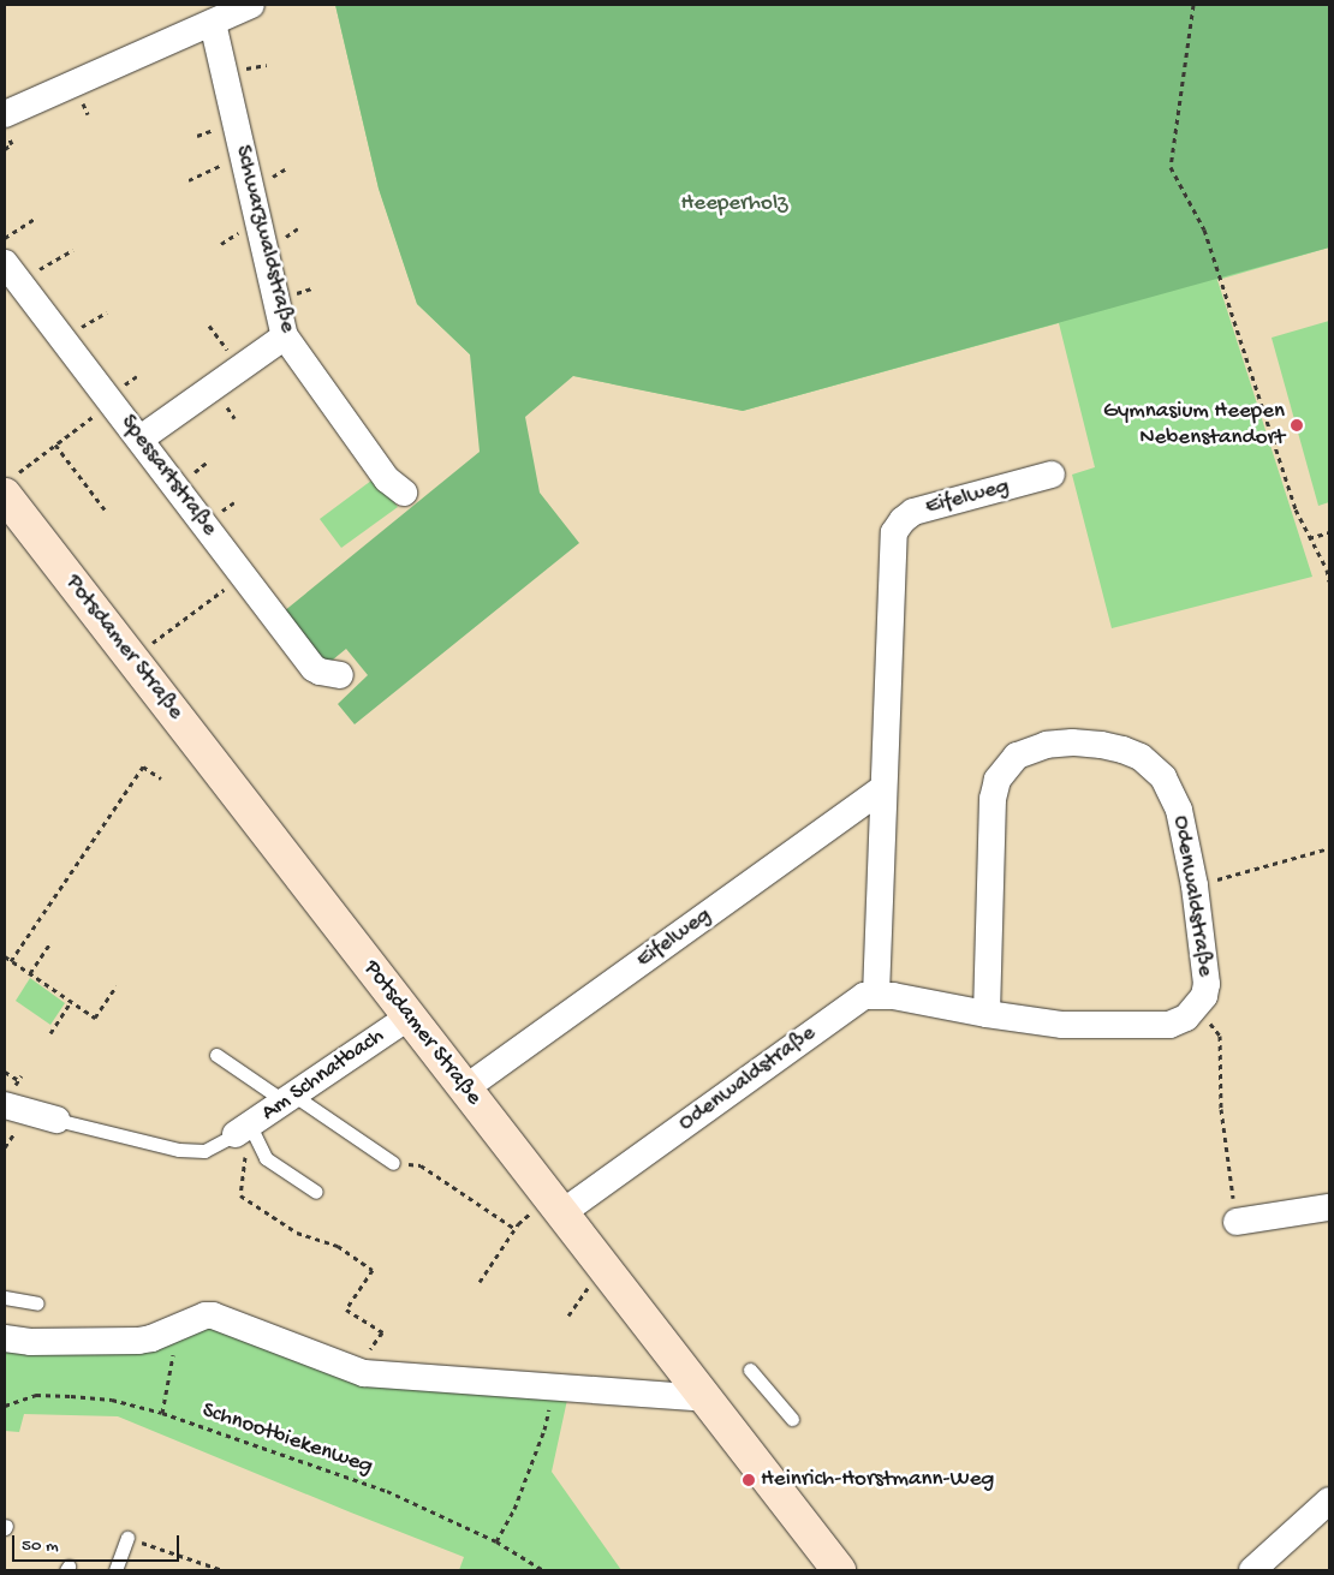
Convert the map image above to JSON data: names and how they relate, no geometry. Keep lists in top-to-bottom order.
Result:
{
  "streets": {
    "street": [
      "Schwarzwaldstraße",
      "Spessartstraße",
      "Eifelweg",
      "Potsdamer Straße",
      "Odenwaldstraße",
      "Am Schnatbach"
    ],
    "path": ["Schnootbiekenweg"]
  },
  "crossings": [
    ["Eifelweg", "Potsdamer Straße"],
    ["Eifelweg", "Odenwaldstraße"],
    ["Potsdamer Straße", "Odenwaldstraße"],
    ["Potsdamer Straße", "Am Schnatbach"]
  ],
  "parks": ["Heeperholz"],
  "places": ["Gymnasium Heepen Nebenstandort", "Heinrich-Horstmann-Weg"],
  "scale_bar": "50 m"
}
